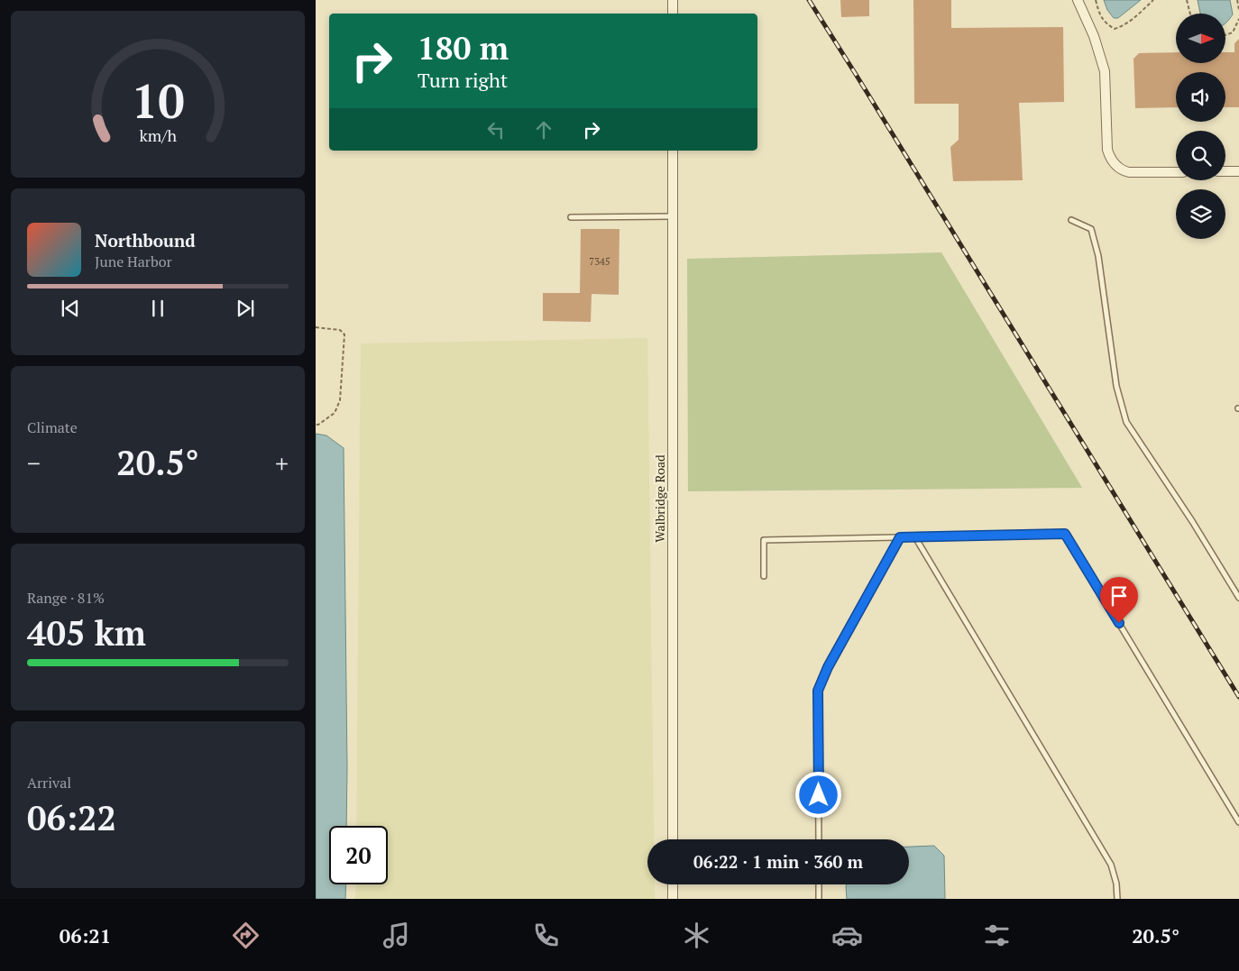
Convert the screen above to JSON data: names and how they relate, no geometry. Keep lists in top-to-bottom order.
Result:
{
  "streets": {
    "street": ["Walbridge Road"]
  },
  "house_numbers": ["7345"],
  "north": "right",
  "page": {
    "turn": ["180 m", "Turn right"],
    "song": ["Northbound", "June Harbor"],
    "tile": [
      "Climate",
      ["Range · 81%", "405 km"],
      ["Arrival", "06:22"]
    ],
    "heat": ["−", "20.5°", "+"],
    "limit": "20",
    "trip": "06:22 · 1 min · 360 m",
    "tabs": ["06:21", "20.5°"],
    "gauge": ["10", "km/h"]
  }
}
